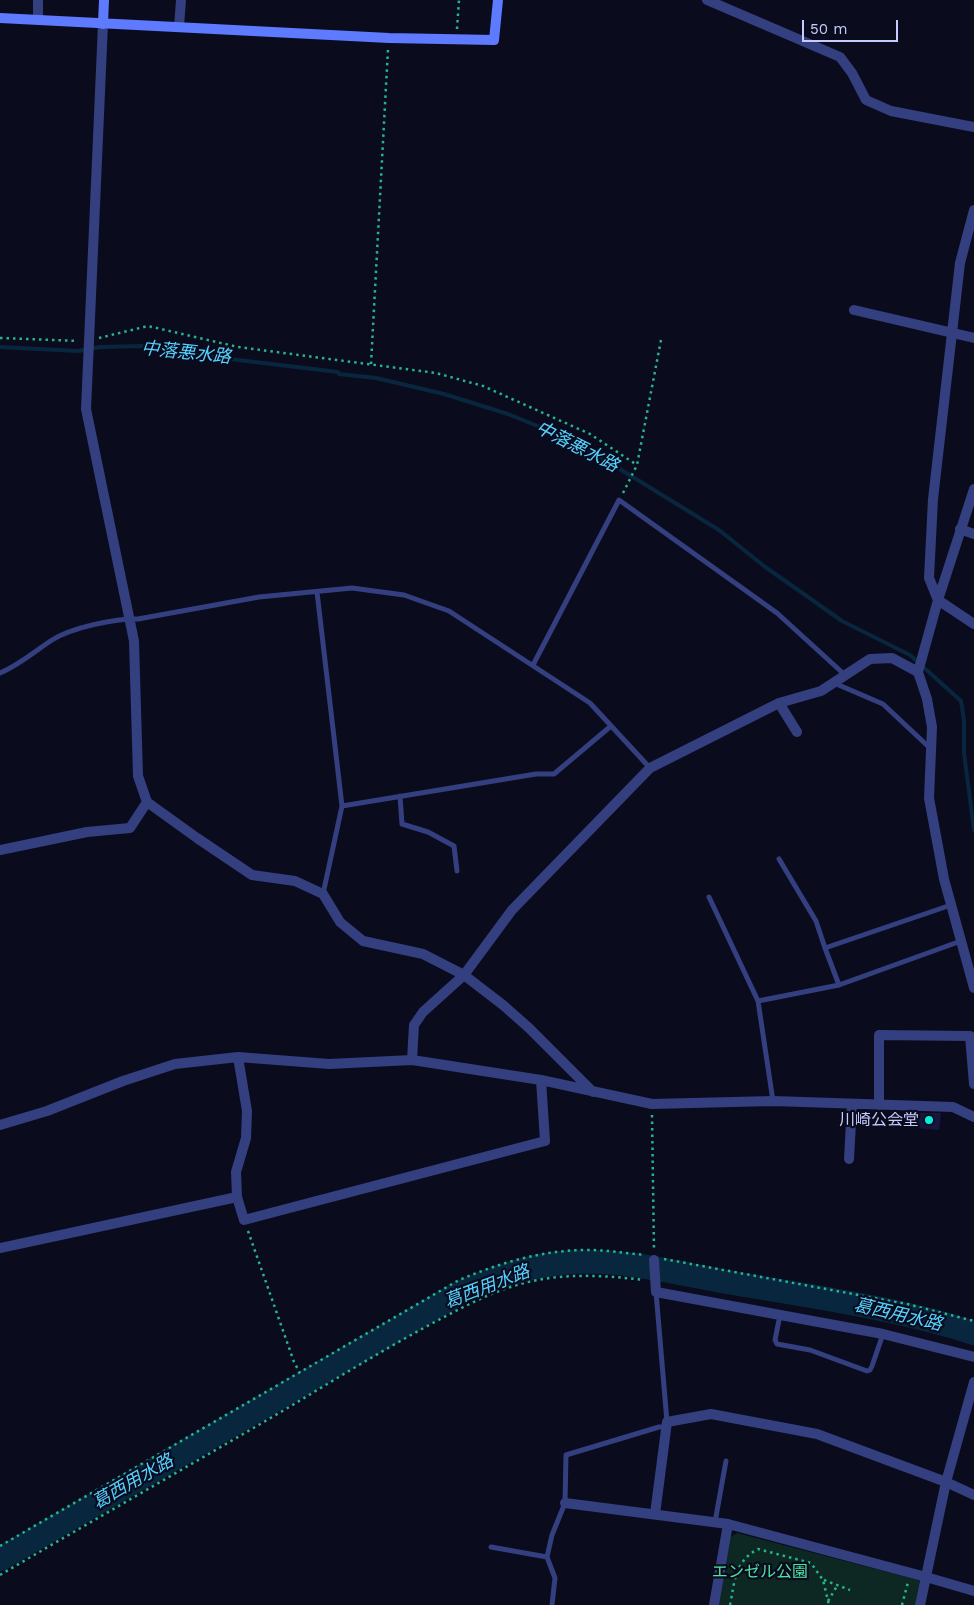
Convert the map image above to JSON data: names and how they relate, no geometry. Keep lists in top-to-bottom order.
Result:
{
  "water": ["中落悪水路", "葛西用水路"],
  "parks": ["エンゼル公園"],
  "places": ["川崎公会堂"],
  "scale_bar": "50 m"
}
